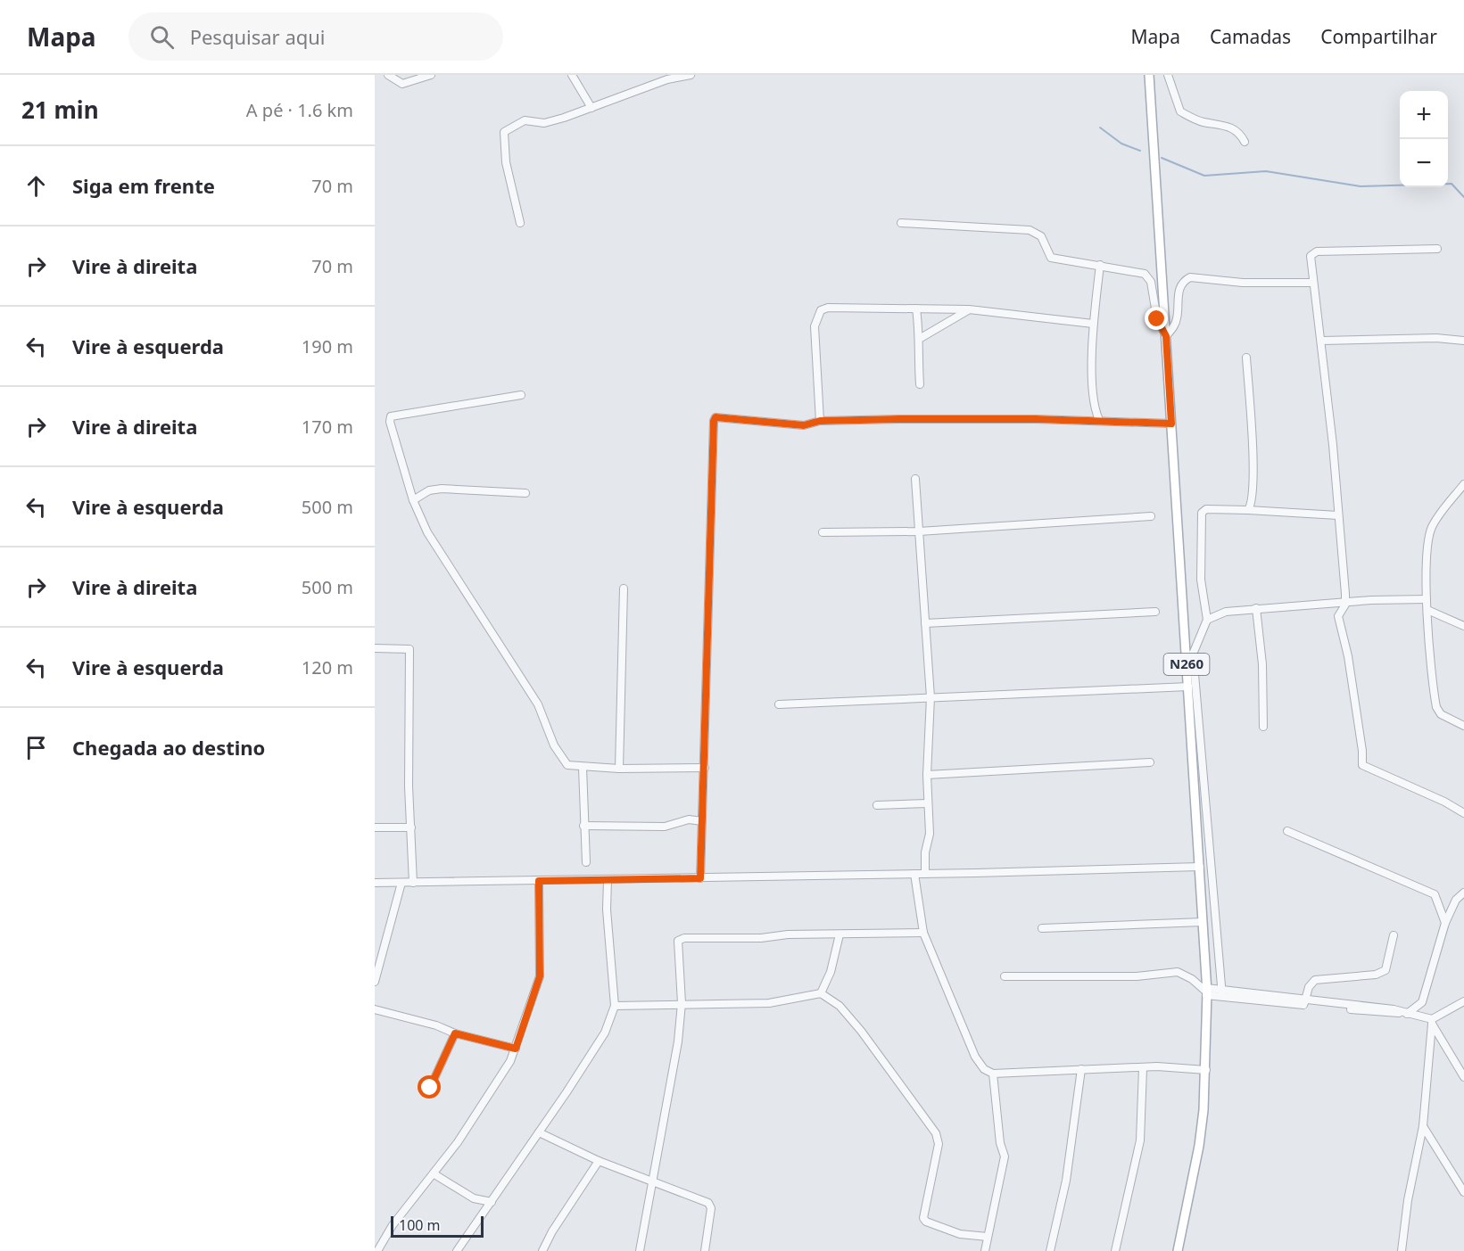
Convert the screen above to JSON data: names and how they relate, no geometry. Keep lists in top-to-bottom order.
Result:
{
  "streets": {
    "main road": ["N260"]
  },
  "scale_bar": "100 m",
  "page": {
    "header": "Mapa",
    "search": "Pesquisar aqui",
    "nav": ["Mapa", "Camadas", "Compartilhar"],
    "heading": ["21 min", "A pé · 1.6 km"],
    "map_buttons": ["+", "−"],
    "list": [
      ["Siga em frente", "70 m"],
      ["Vire à direita", "70 m"],
      ["Vire à esquerda", "190 m"],
      ["Vire à direita", "170 m"],
      ["Vire à esquerda", "500 m"],
      ["Vire à direita", "500 m"],
      ["Vire à esquerda", "120 m"],
      "Chegada ao destino"
    ],
    "scale": "100 m"
  }
}
